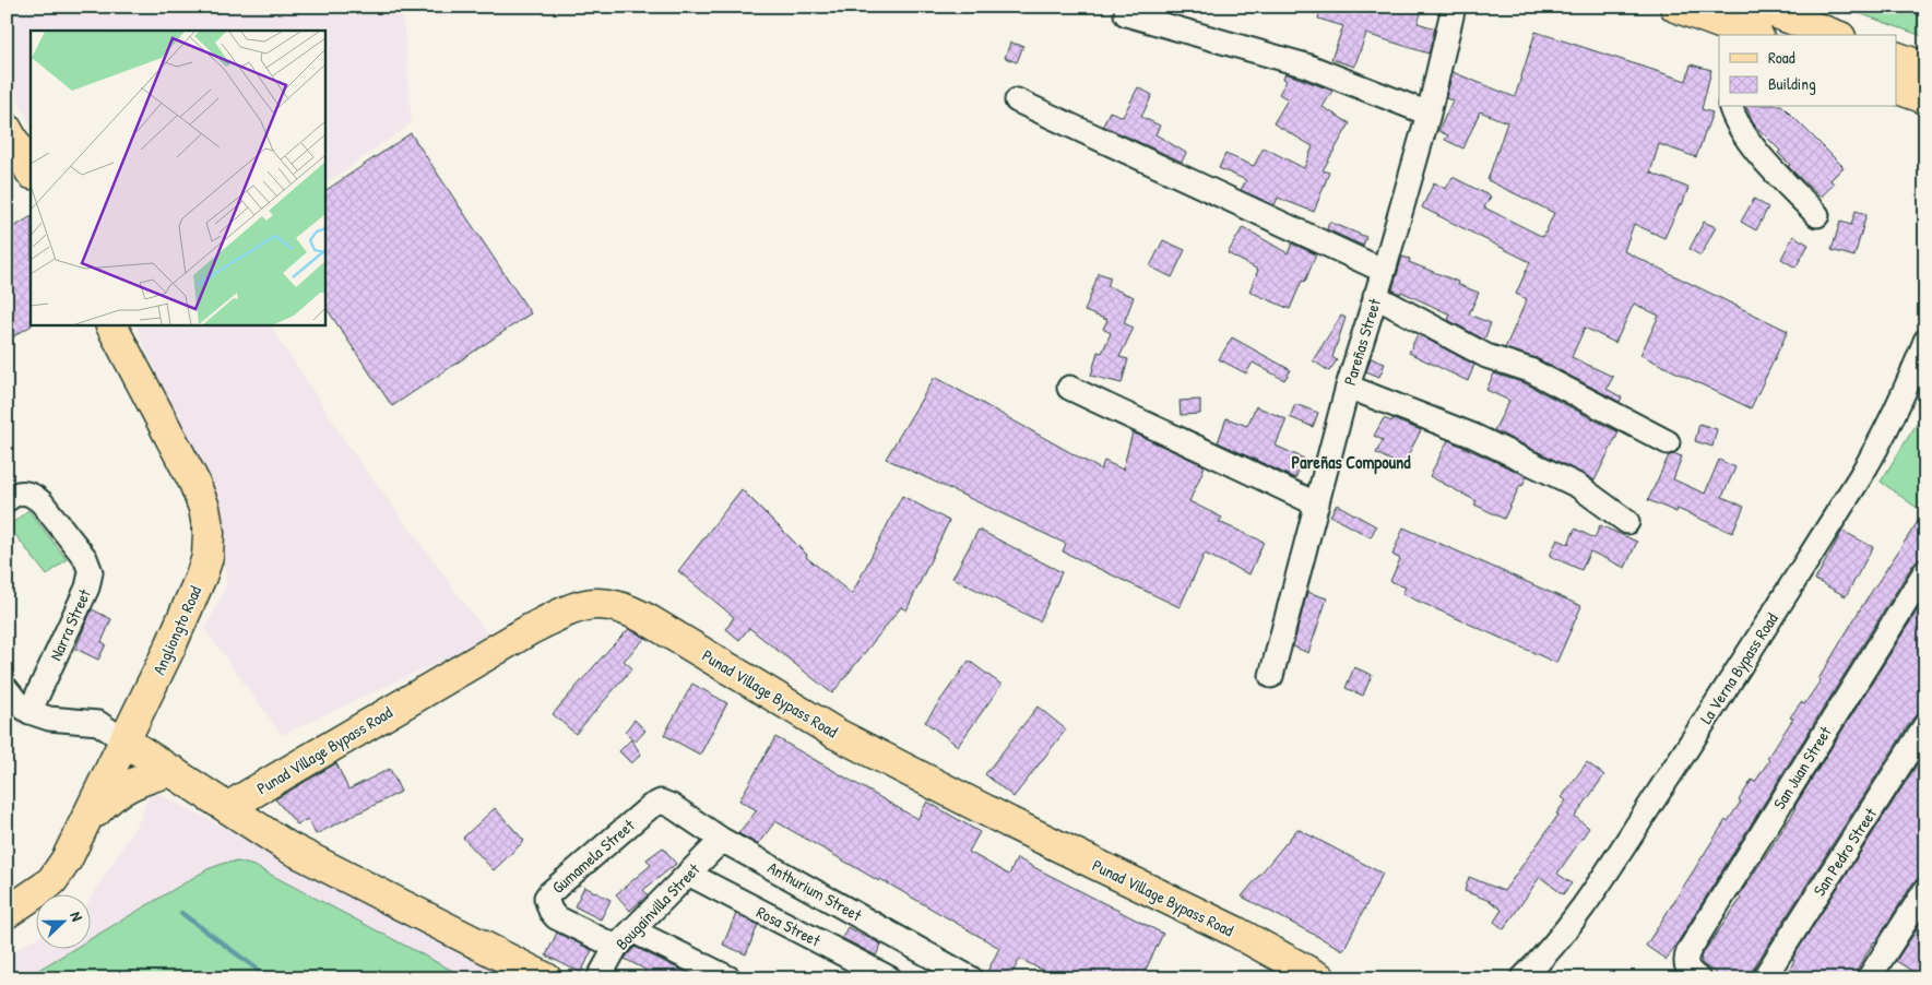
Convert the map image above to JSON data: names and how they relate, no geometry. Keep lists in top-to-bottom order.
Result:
{
  "streets": {
    "main road": ["Angliongto Road", "Punad Village Bypass Road"],
    "street": [
      "Pareñas Street",
      "Narra Street",
      "La Verna Bypass Road",
      "San Juan Street",
      "San Pedro Street",
      "Gumamela Street",
      "Anthurium Street",
      "Bougainvilla Street",
      "Rosa Street"
    ]
  },
  "crossings": [
    ["Gumamela Street", "Anthurium Street"],
    ["Gumamela Street", "Bougainvilla Street"],
    ["Anthurium Street", "Bougainvilla Street"],
    ["Bougainvilla Street", "Rosa Street"]
  ],
  "districts": ["Pareñas Compound"],
  "legend": ["Road", "Building"],
  "north": "right"
}
